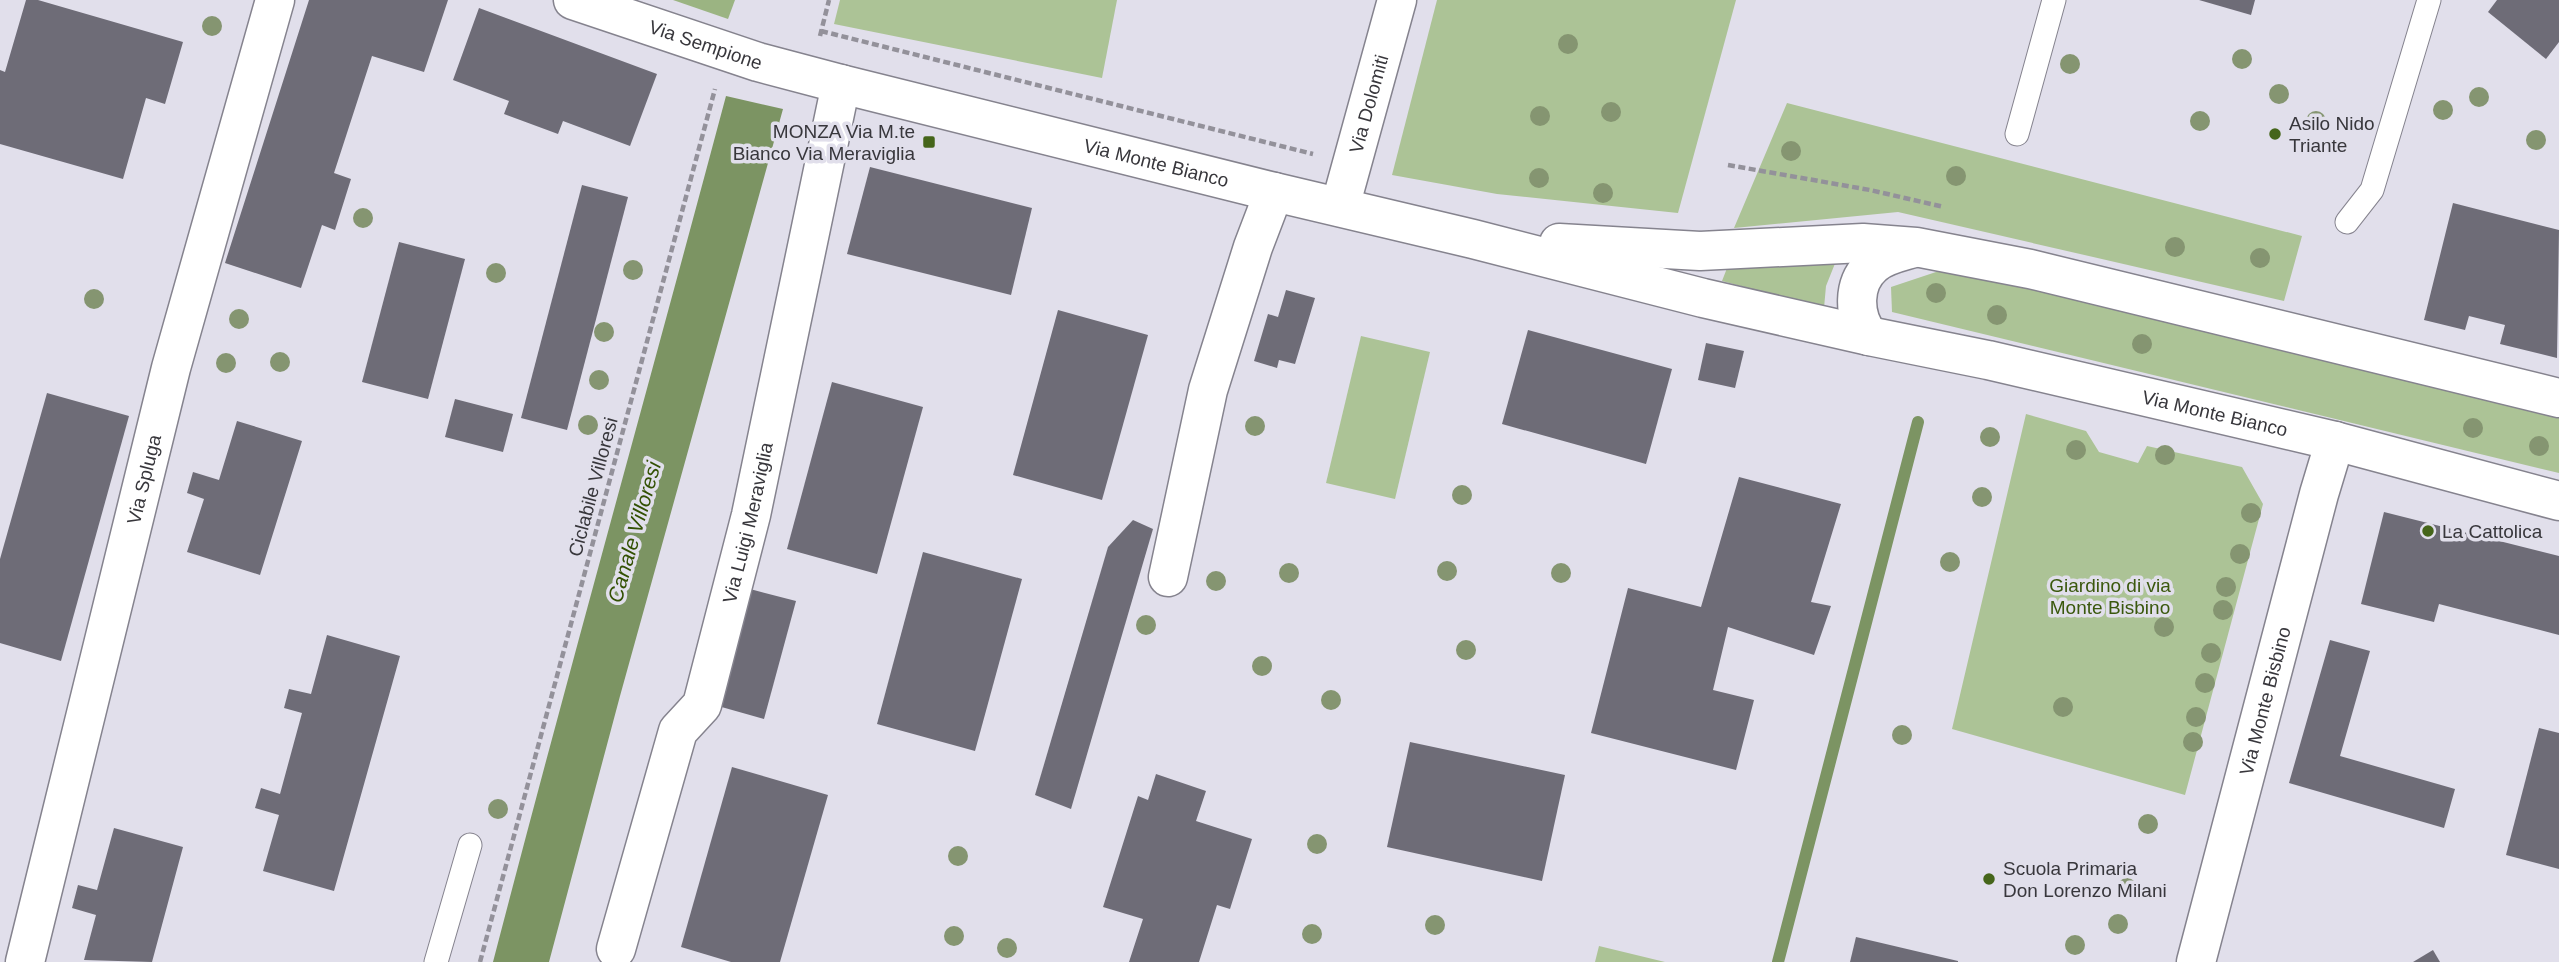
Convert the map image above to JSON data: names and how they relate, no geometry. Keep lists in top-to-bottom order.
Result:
{
  "streets": {
    "street": [
      "Via Sempione",
      "Via Dolomiti",
      "Via Monte Bianco",
      "Via Spluga",
      "Via Luigi Meraviglia",
      "Via Monte Bisbino"
    ],
    "path": ["Ciclabile Villoresi"]
  },
  "crossings": [
    ["Via Sempione", "Via Monte Bianco"],
    ["Via Sempione", "Ciclabile Villoresi"],
    ["Via Sempione", "Via Luigi Meraviglia"],
    ["Via Dolomiti", "Via Monte Bianco"],
    ["Via Monte Bianco", "Via Luigi Meraviglia"],
    ["Via Monte Bianco", "Via Monte Bisbino"]
  ],
  "water": ["Canale Villoresi"],
  "parks": ["Giardino di via Monte Bisbino"],
  "places": {
    "other": ["Asilo Nido Triante", "La Cattolica", "Scuola Primaria Don Lorenzo Milani"],
    "transit": ["MONZA Via M.te Bianco Via Meraviglia"]
  }
}
